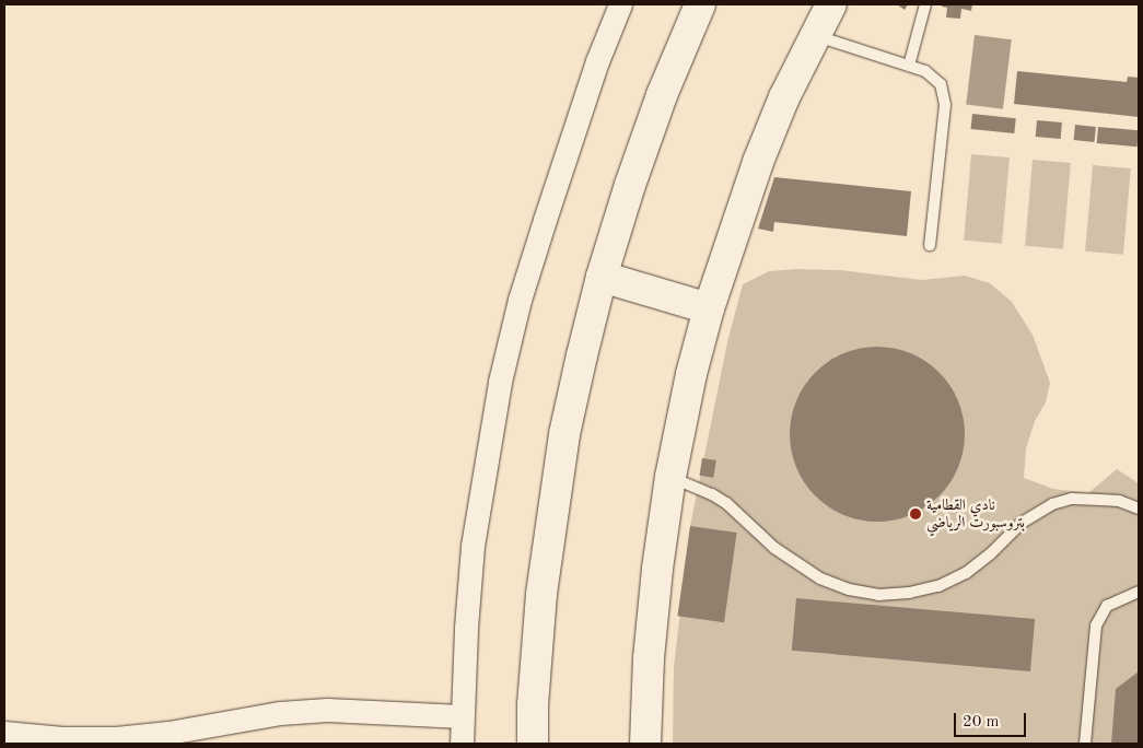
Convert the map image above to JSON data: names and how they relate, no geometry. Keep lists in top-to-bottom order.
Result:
{
  "places": ["نادي القطامية بتروسبورت الرياضي"],
  "scale_bar": "20 m"
}
